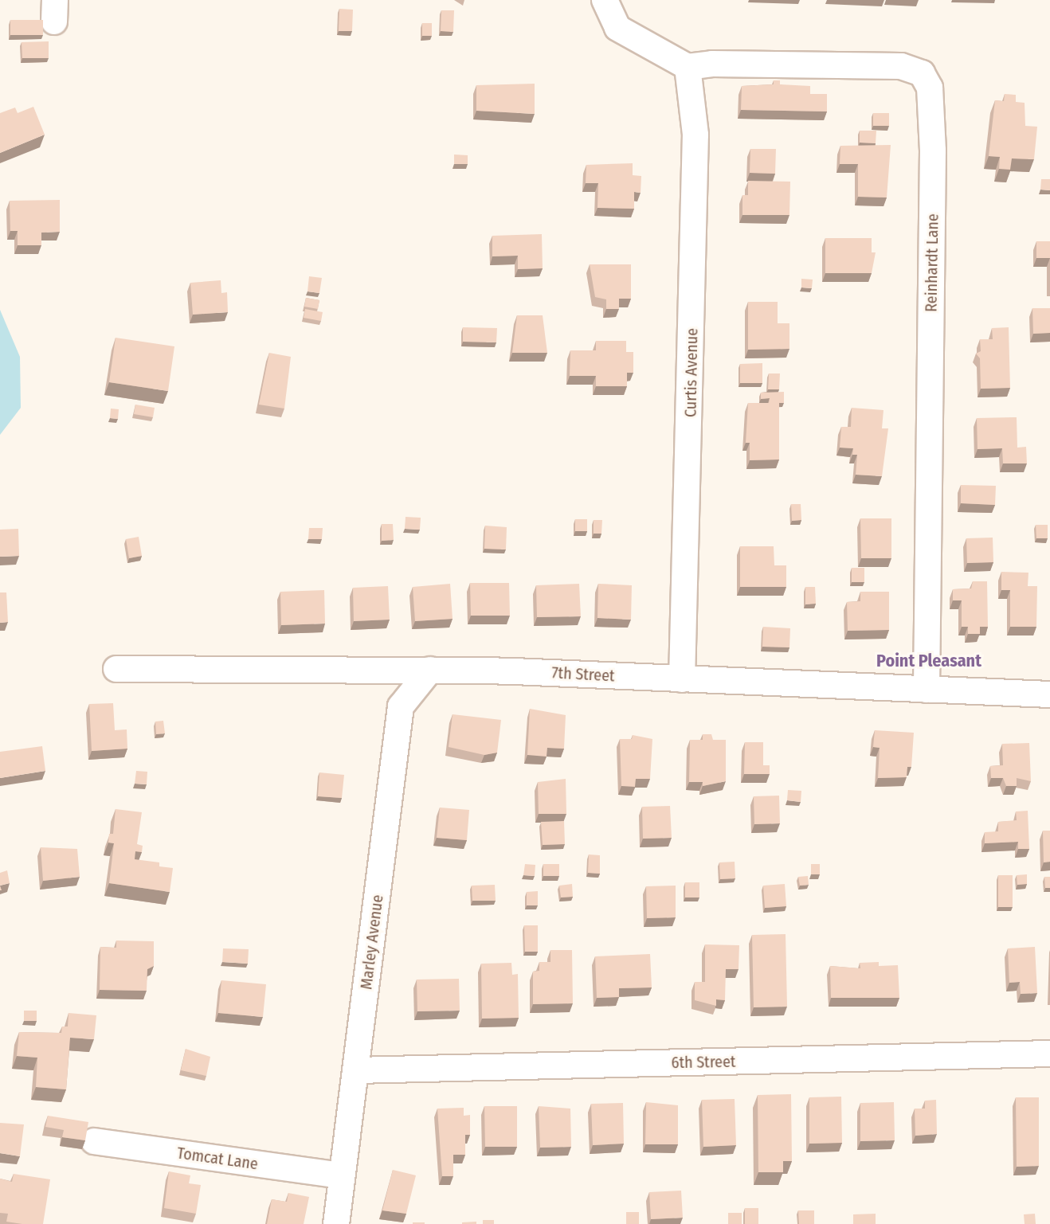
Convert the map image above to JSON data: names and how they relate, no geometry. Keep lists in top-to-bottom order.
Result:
{
  "streets": {
    "street": [
      "Reinhardt Lane",
      "Curtis Avenue",
      "7th Street",
      "Marley Avenue",
      "6th Street",
      "Tomcat Lane"
    ]
  },
  "crossings": [
    ["Reinhardt Lane", "Curtis Avenue"],
    ["Reinhardt Lane", "7th Street"],
    ["Curtis Avenue", "7th Street"],
    ["7th Street", "Marley Avenue"],
    ["Marley Avenue", "6th Street"],
    ["Marley Avenue", "Tomcat Lane"]
  ],
  "districts": ["Point Pleasant"]
}
